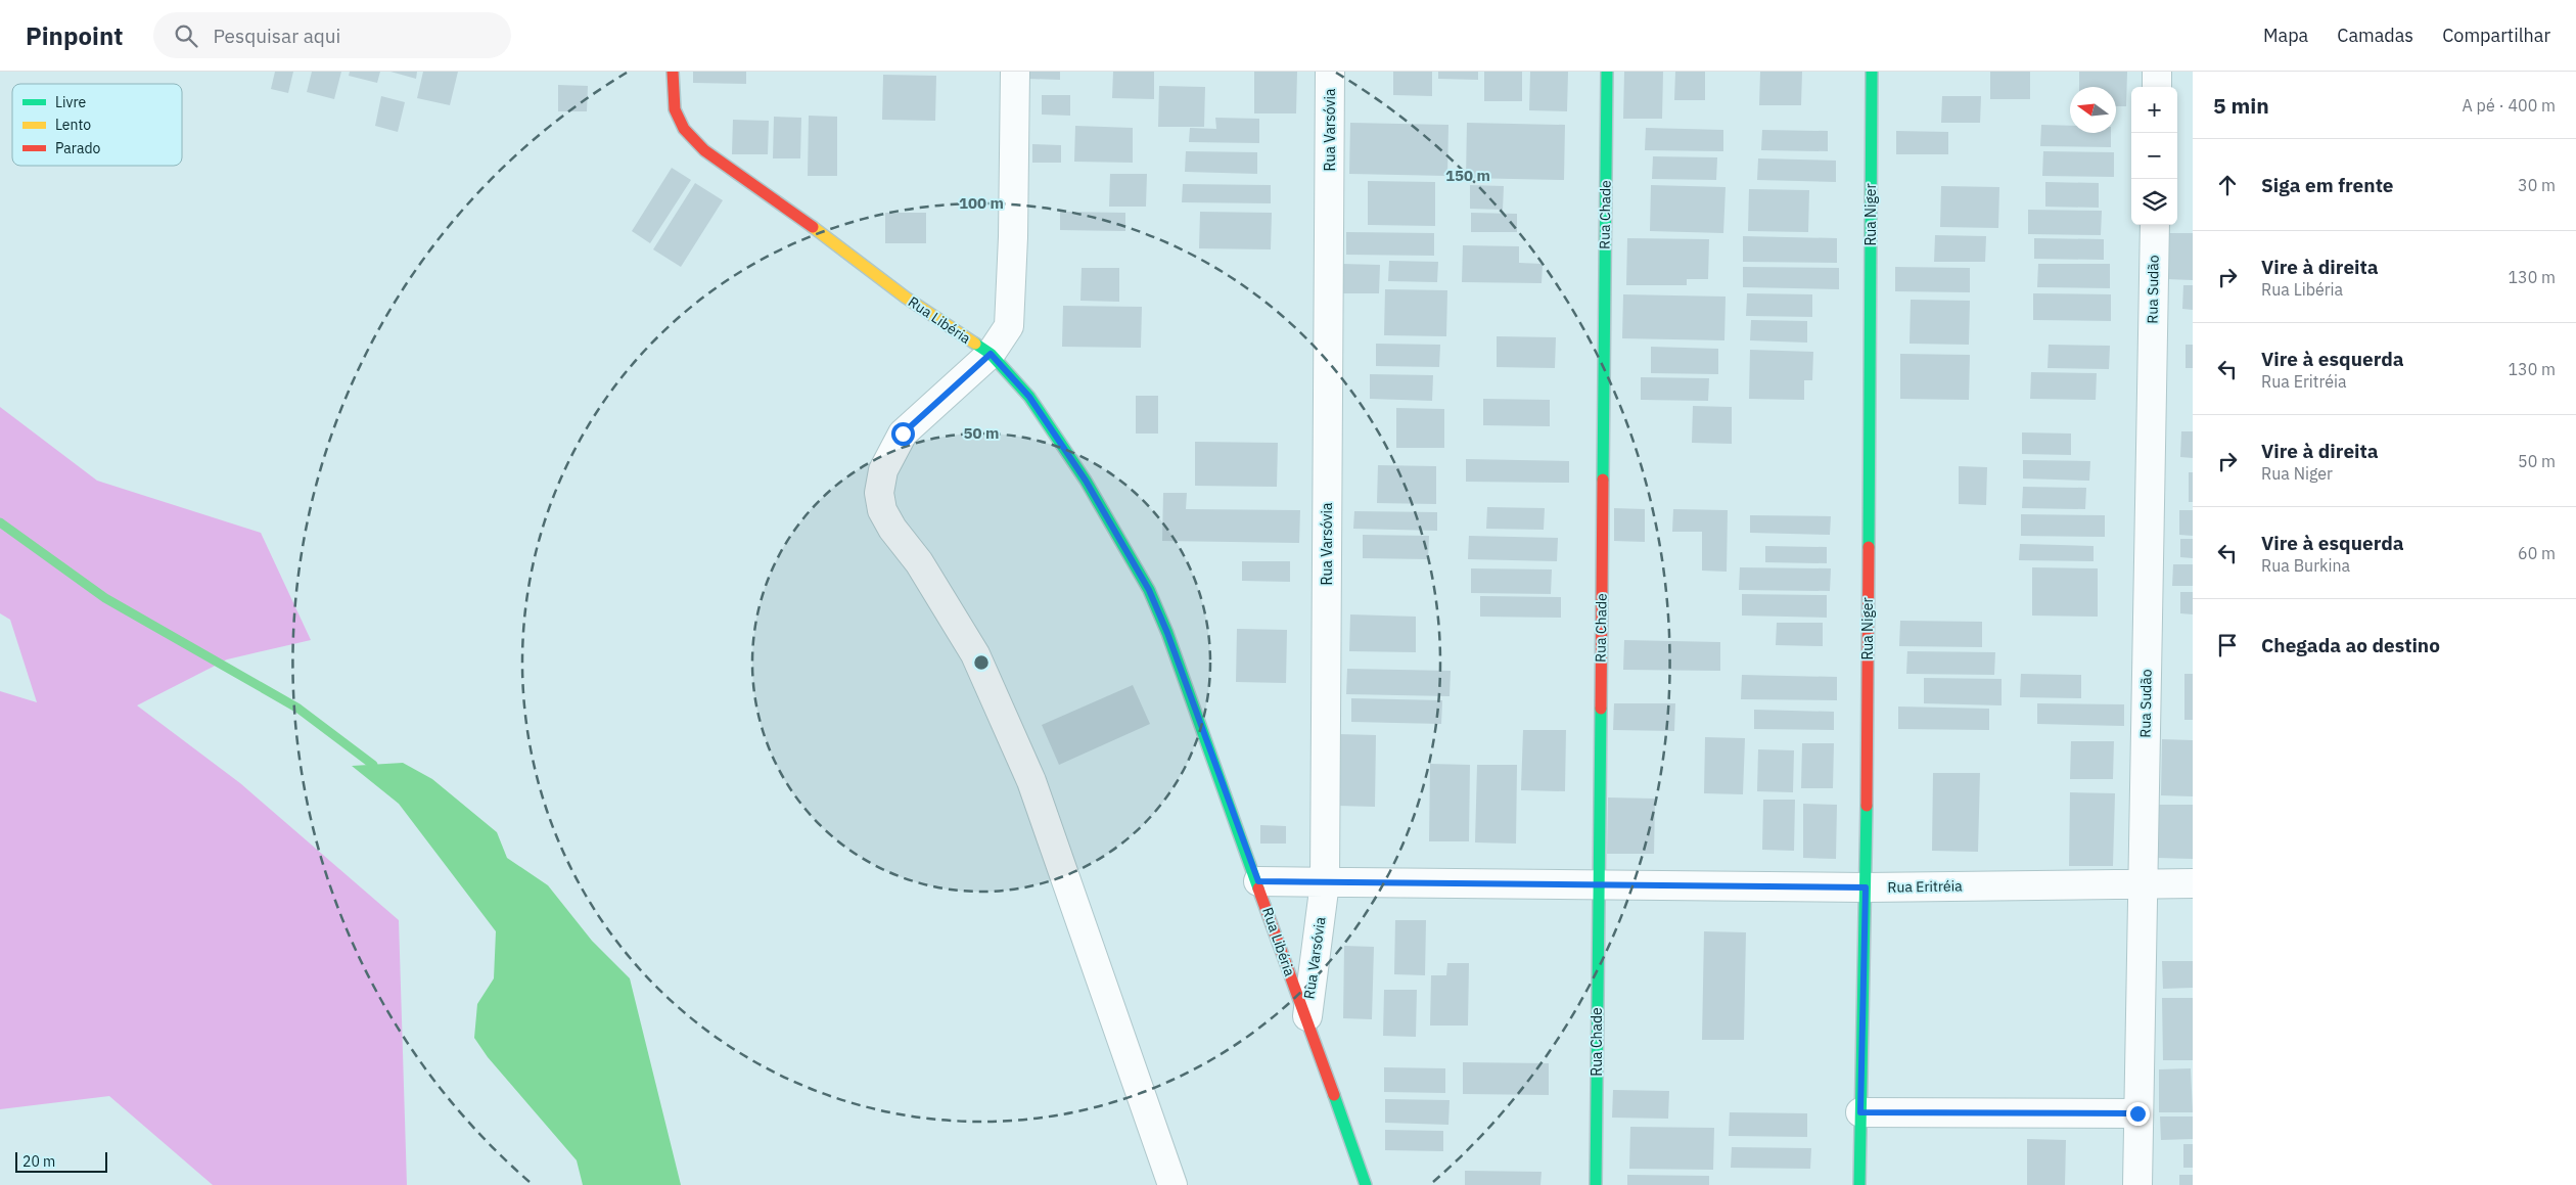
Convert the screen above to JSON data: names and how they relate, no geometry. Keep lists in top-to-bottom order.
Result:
{
  "streets": {
    "street": [
      "Rua Varsóvia",
      "Rua Chade",
      "Rua Niger",
      "Rua Sudão",
      "Rua Libéria",
      "Rua Eritréia"
    ]
  },
  "crossings": [
    ["Rua Varsóvia", "Rua Libéria"],
    ["Rua Varsóvia", "Rua Eritréia"],
    ["Rua Chade", "Rua Eritréia"],
    ["Rua Niger", "Rua Eritréia"],
    ["Rua Sudão", "Rua Eritréia"],
    ["Rua Libéria", "Rua Eritréia"]
  ],
  "legend": ["Livre", "Lento", "Parado"],
  "scale_bar": "20 m",
  "north": "left",
  "page": {
    "header": "Pinpoint",
    "search": "Pesquisar aqui",
    "nav": ["Mapa", "Camadas", "Compartilhar"],
    "heading": ["5 min", "A pé · 400 m"],
    "map_buttons": ["+", "−"],
    "list": [
      ["Siga em frente", "30 m"],
      ["Vire à direita", "Rua Libéria", "130 m"],
      ["Vire à esquerda", "Rua Eritréia", "130 m"],
      ["Vire à direita", "Rua Niger", "50 m"],
      ["Vire à esquerda", "Rua Burkina", "60 m"],
      "Chegada ao destino"
    ],
    "scale": "20 m"
  },
  "rings": ["150 m", "100 m", "50 m"]
}
